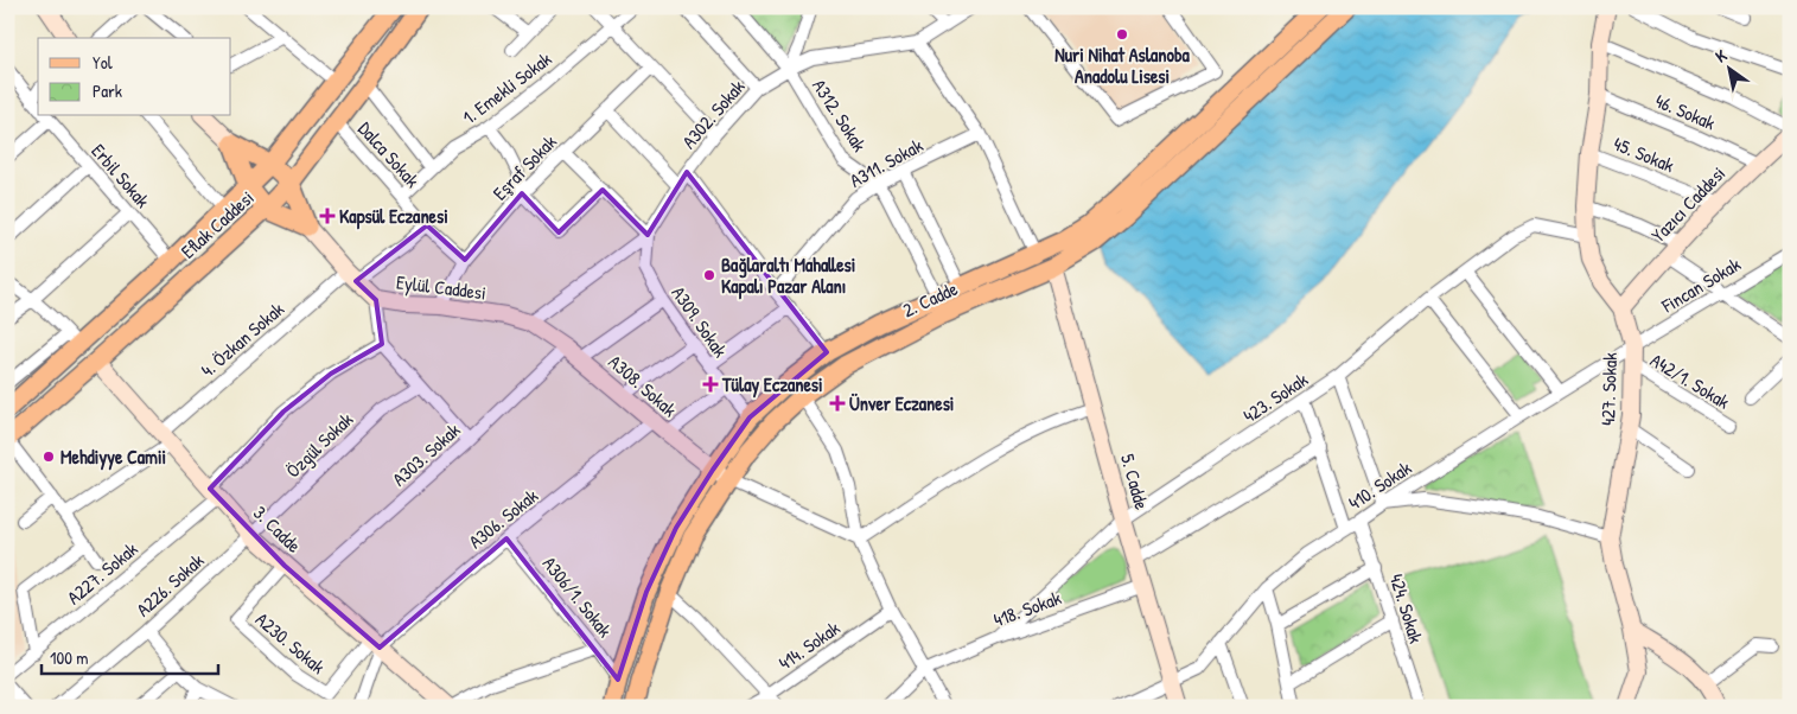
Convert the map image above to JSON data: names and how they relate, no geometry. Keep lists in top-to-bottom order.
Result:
{
  "streets": {
    "main road": [
      "Yazıcı Caddesi",
      "Eflak Caddesi",
      "Eylül Caddesi",
      "2. Cadde",
      "A308. Sokak",
      "427. Sokak",
      "5. Cadde",
      "3. Cadde"
    ],
    "street": [
      "1. Emekli Sokak",
      "46. Sokak",
      "A302. Sokak",
      "A312. Sokak",
      "Dalca Sokak",
      "45. Sokak",
      "A311. Sokak",
      "Eşraf Sokak",
      "Erbil Sokak",
      "Fincan Sokak",
      "A309. Sokak",
      "4. Özkan Sokak",
      "A42/1. Sokak",
      "423. Sokak",
      "Özgül Sokak",
      "A303. Sokak",
      "410. Sokak",
      "A306. Sokak",
      "A227. Sokak",
      "A226. Sokak",
      "A306/1. Sokak",
      "418. Sokak",
      "424. Sokak",
      "A230. Sokak",
      "414. Sokak"
    ]
  },
  "crossings": [
    ["1. Emekli Sokak", "Dalca Sokak"],
    ["46. Sokak", "Yazıcı Caddesi"],
    ["46. Sokak", "427. Sokak"],
    ["A302. Sokak", "A312. Sokak"],
    ["A302. Sokak", "Eylül Caddesi"],
    ["A302. Sokak", "A309. Sokak"],
    ["A302. Sokak", "A308. Sokak"],
    ["A312. Sokak", "A311. Sokak"],
    ["A312. Sokak", "2. Cadde"],
    ["Dalca Sokak", "Eşraf Sokak"],
    ["Dalca Sokak", "Eflak Caddesi"],
    ["Dalca Sokak", "4. Özkan Sokak"],
    ["45. Sokak", "Yazıcı Caddesi"],
    ["45. Sokak", "427. Sokak"],
    ["Eşraf Sokak", "Eylül Caddesi"],
    ["Erbil Sokak", "Eflak Caddesi"],
    ["Yazıcı Caddesi", "427. Sokak"],
    ["Eflak Caddesi", "3. Cadde"],
    ["Fincan Sokak", "427. Sokak"],
    ["Fincan Sokak", "410. Sokak"],
    ["Eylül Caddesi", "4. Özkan Sokak"],
    ["Eylül Caddesi", "A308. Sokak"],
    ["2. Cadde", "A309. Sokak"],
    ["2. Cadde", "A308. Sokak"],
    ["2. Cadde", "5. Cadde"],
    ["2. Cadde", "A306/1. Sokak"],
    ["4. Özkan Sokak", "3. Cadde"],
    ["A42/1. Sokak", "427. Sokak"],
    ["A308. Sokak", "A303. Sokak"],
    ["A308. Sokak", "A306. Sokak"],
    ["427. Sokak", "423. Sokak"],
    ["427. Sokak", "410. Sokak"],
    ["423. Sokak", "5. Cadde"],
    ["423. Sokak", "418. Sokak"],
    ["Özgül Sokak", "3. Cadde"],
    ["Özgül Sokak", "A226. Sokak"],
    ["A303. Sokak", "3. Cadde"],
    ["5. Cadde", "410. Sokak"],
    ["5. Cadde", "418. Sokak"],
    ["410. Sokak", "424. Sokak"],
    ["A306. Sokak", "3. Cadde"],
    ["A306. Sokak", "A306/1. Sokak"],
    ["A306. Sokak", "A230. Sokak"],
    ["3. Cadde", "A227. Sokak"],
    ["3. Cadde", "A226. Sokak"],
    ["3. Cadde", "A230. Sokak"]
  ],
  "places": {
    "other": ["Nuri Nihat Aslanoba Anadolu Lisesi", "Bağlaraltı Mahallesi Kapalı Pazar Alanı", "Mehdiyye Camii"],
    "health": ["Kapsül Eczanesi", "Tülay Eczanesi", "Ünver Eczanesi"]
  },
  "legend": ["Yol", "Park"],
  "scale_bar": "100 m",
  "north": "top left"
}
